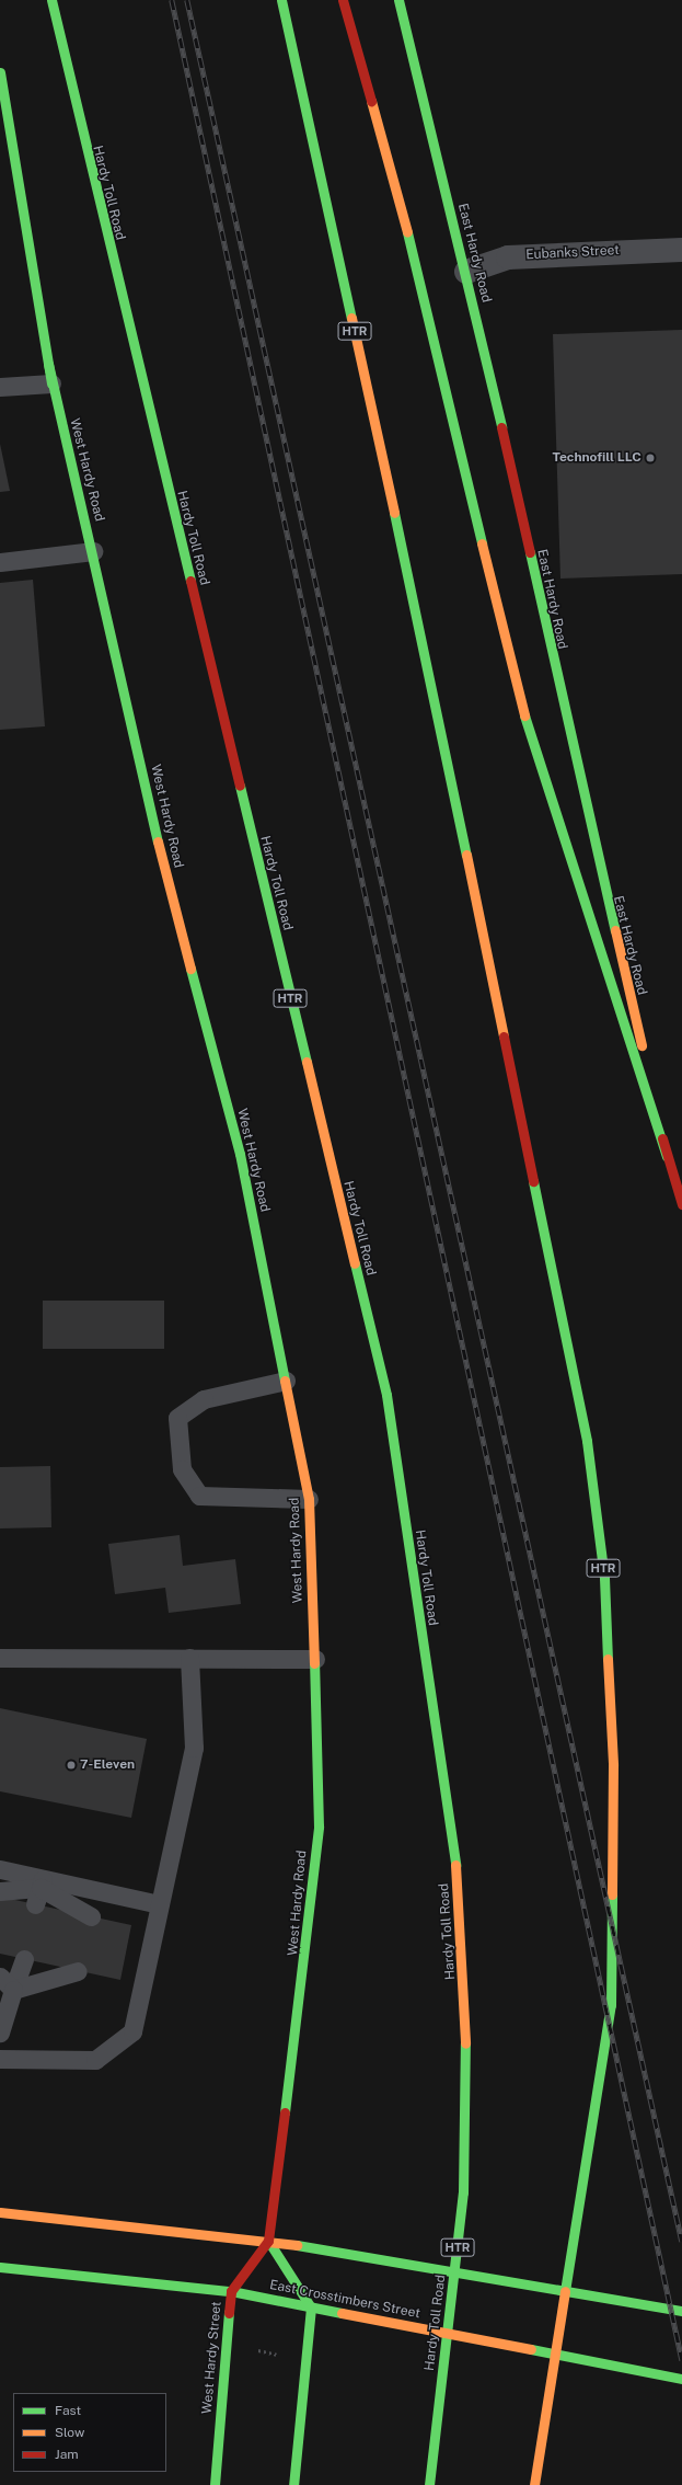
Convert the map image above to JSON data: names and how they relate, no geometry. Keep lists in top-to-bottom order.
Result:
{
  "streets": {
    "main road": [
      "Hardy Toll Road",
      "East Hardy Road",
      "HTR",
      "West Hardy Road",
      "East Crosstimbers Street",
      "West Hardy Street"
    ],
    "street": ["Eubanks Street"]
  },
  "crossings": [
    ["East Hardy Road", "Eubanks Street"],
    ["West Hardy Road", "West Hardy Street"],
    ["East Crosstimbers Street", "West Hardy Street"]
  ],
  "places": ["Technofill LLC", "7-Eleven"],
  "legend": ["Fast", "Slow", "Jam"]
}
